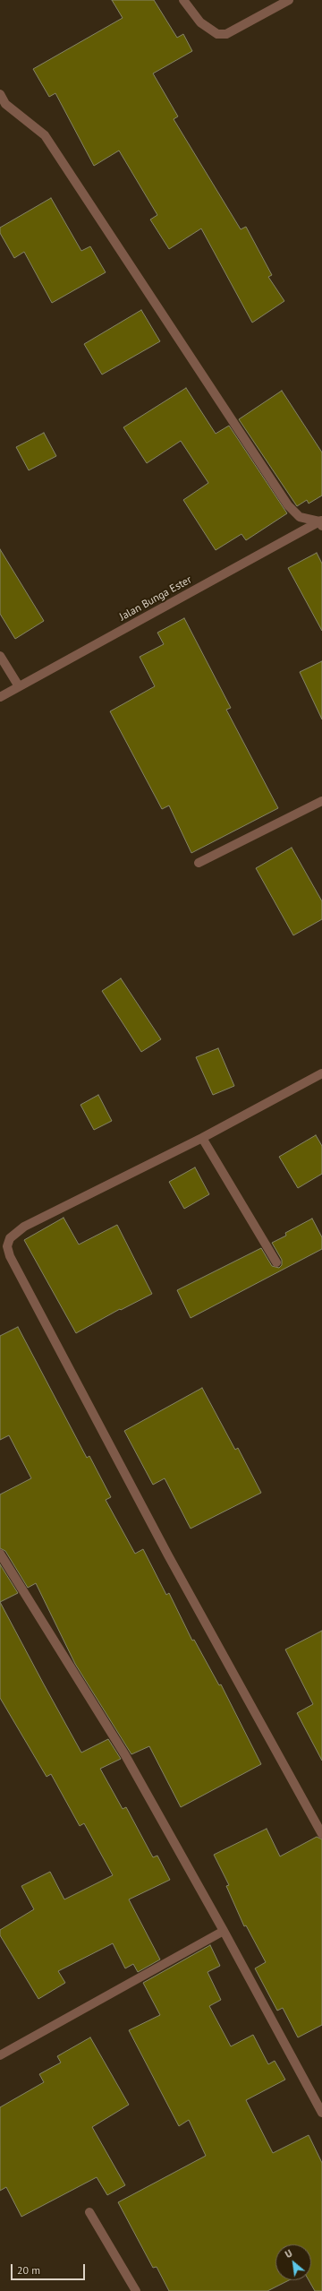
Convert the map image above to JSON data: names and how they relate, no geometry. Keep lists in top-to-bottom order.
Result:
{
  "streets": {
    "street": ["Jalan Bunga Ester"]
  },
  "scale_bar": "20 m",
  "north": "top left"
}
